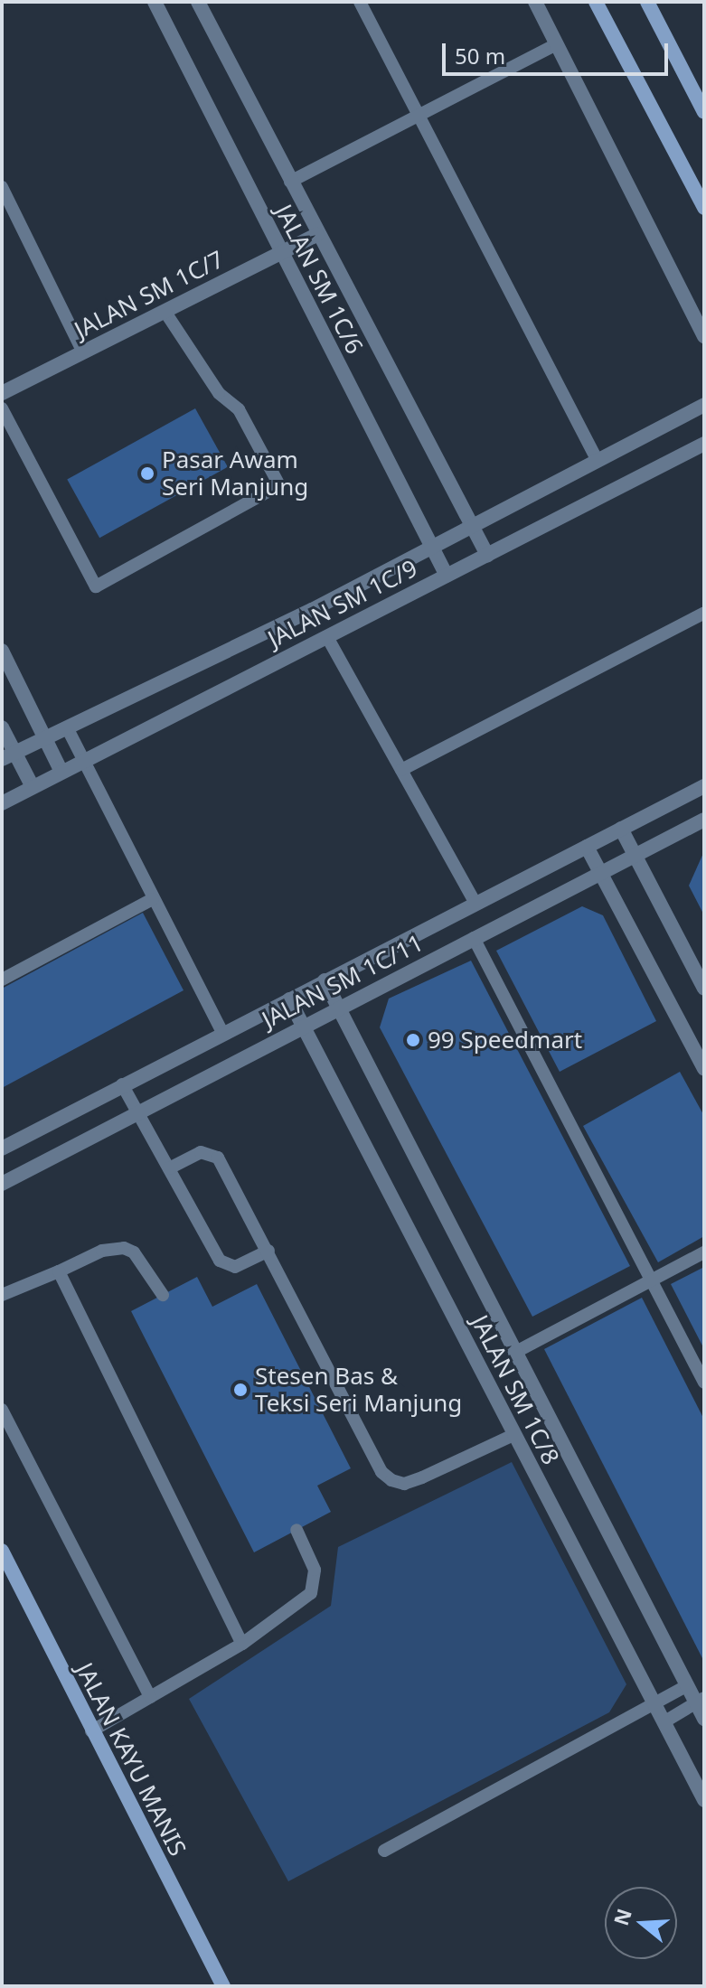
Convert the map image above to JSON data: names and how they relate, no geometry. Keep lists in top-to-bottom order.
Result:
{
  "streets": {
    "street": [
      "JALAN SM 1C/6",
      "JALAN SM 1C/7",
      "JALAN SM 1C/9",
      "JALAN SM 1C/11",
      "JALAN SM 1C/8",
      "JALAN KAYU MANIS"
    ]
  },
  "crossings": [
    ["JALAN SM 1C/6", "JALAN SM 1C/7"],
    ["JALAN SM 1C/6", "JALAN SM 1C/9"],
    ["JALAN SM 1C/11", "JALAN SM 1C/8"]
  ],
  "places": ["Pasar Awam Seri Manjung", "99 Speedmart", "Stesen Bas & Teksi Seri Manjung"],
  "scale_bar": "50 m",
  "north": "left"
}
